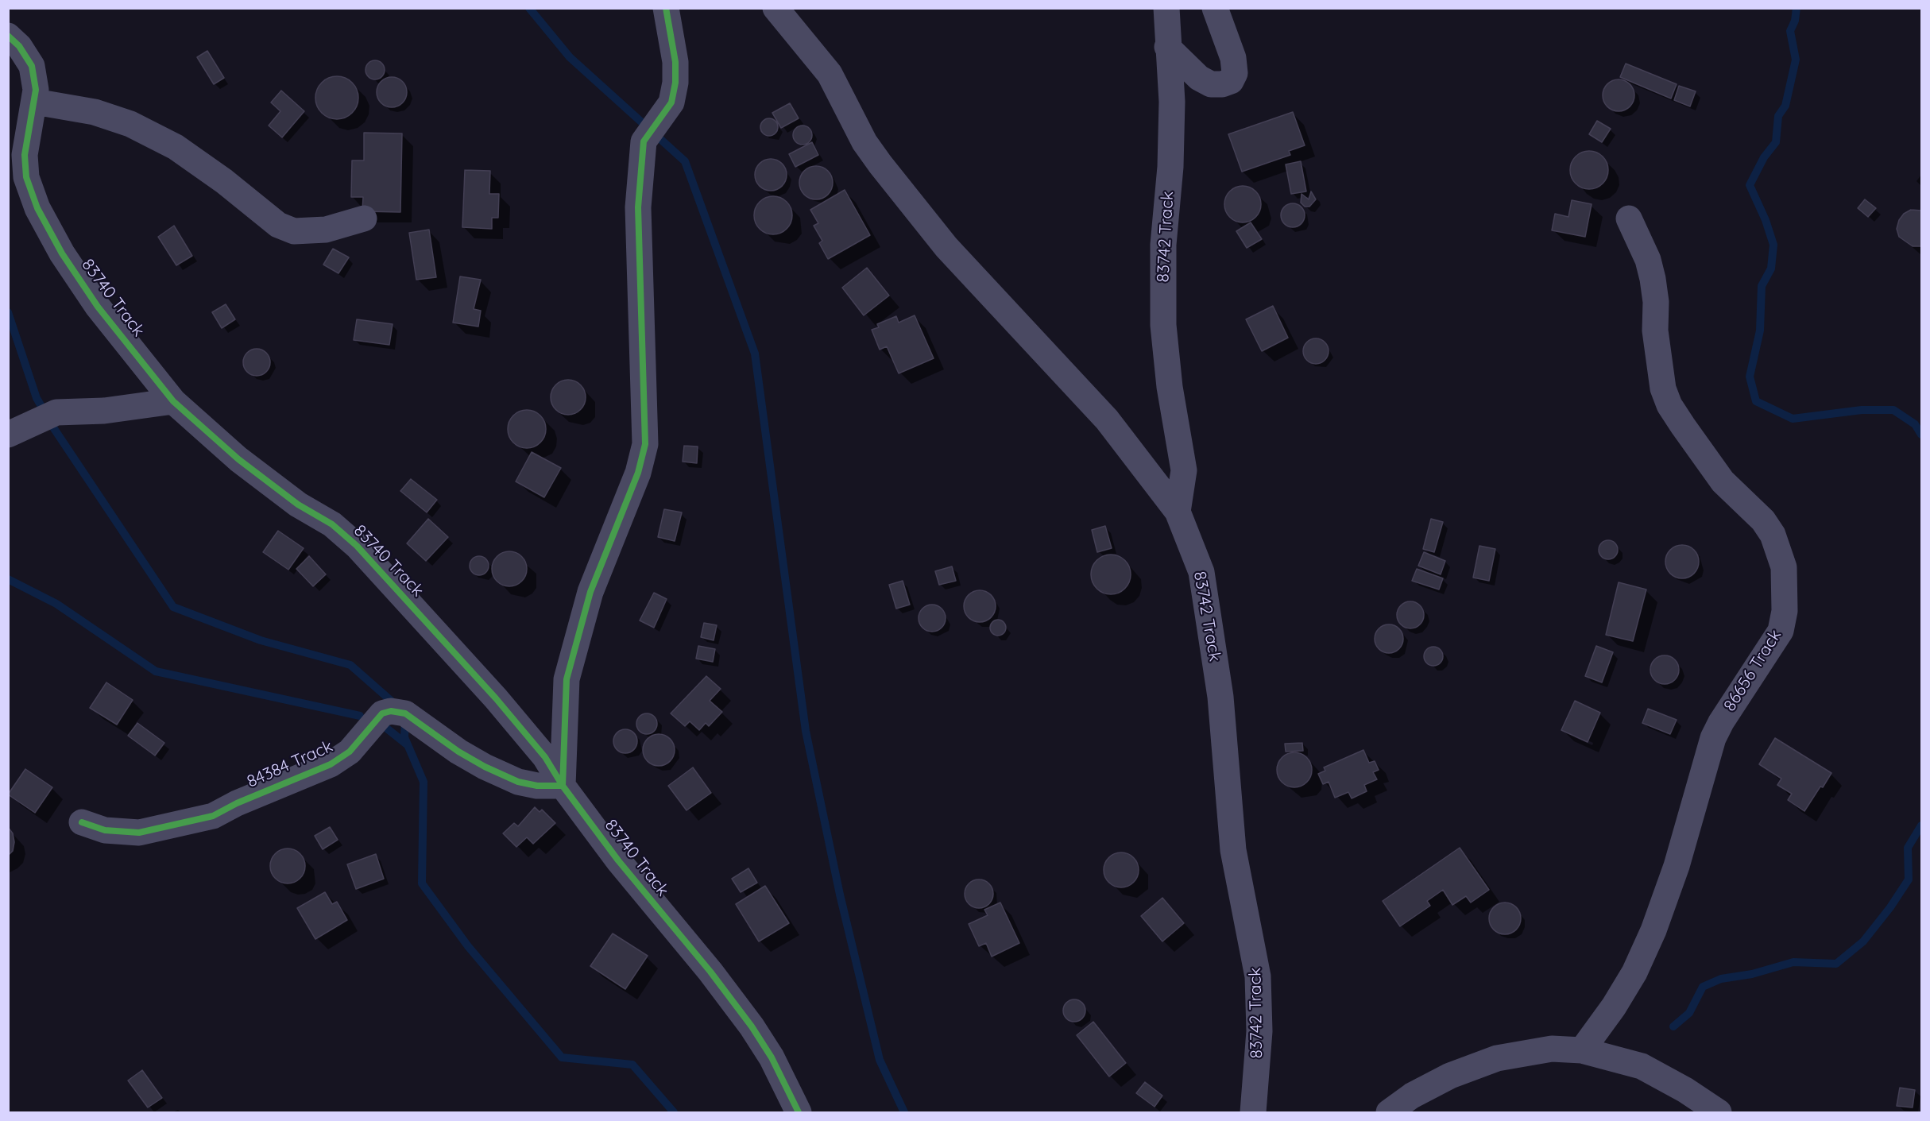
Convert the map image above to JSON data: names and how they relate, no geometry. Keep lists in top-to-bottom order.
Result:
{
  "streets": {
    "street": [
      "83742 Track",
      "83740 Track",
      "86656 Track",
      "84384 Track"
    ]
  },
  "crossings": [
    ["83740 Track", "84384 Track"]
  ]
}
